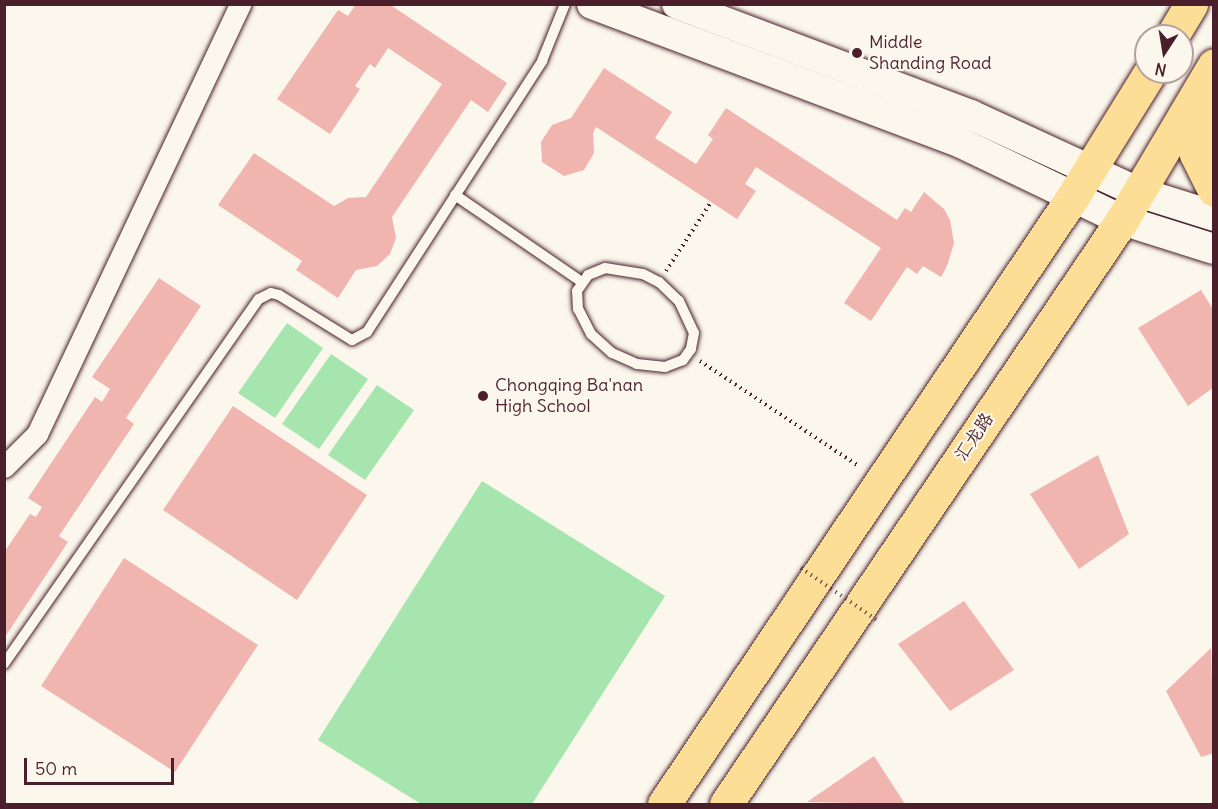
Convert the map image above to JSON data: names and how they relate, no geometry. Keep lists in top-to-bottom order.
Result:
{
  "streets": {
    "main road": ["汇龙路"]
  },
  "places": ["Middle Shanding Road", "Chongqing Ba'nan High School"],
  "scale_bar": "50 m",
  "north": "bottom"
}
